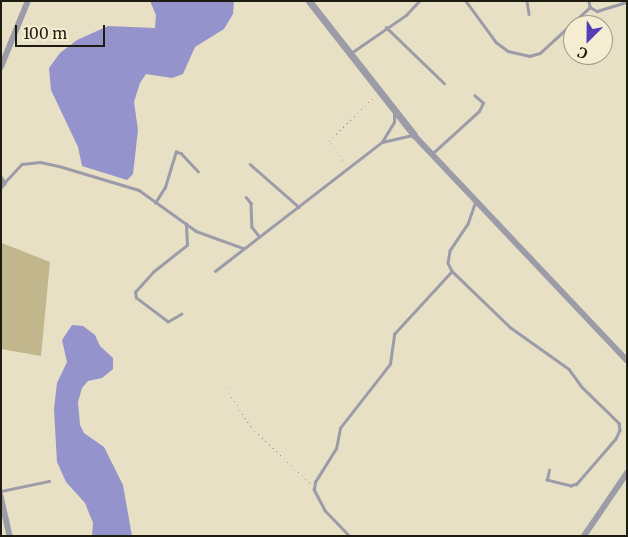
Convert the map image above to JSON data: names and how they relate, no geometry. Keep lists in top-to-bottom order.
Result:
{
  "scale_bar": "100 m",
  "north": "bottom left"
}
